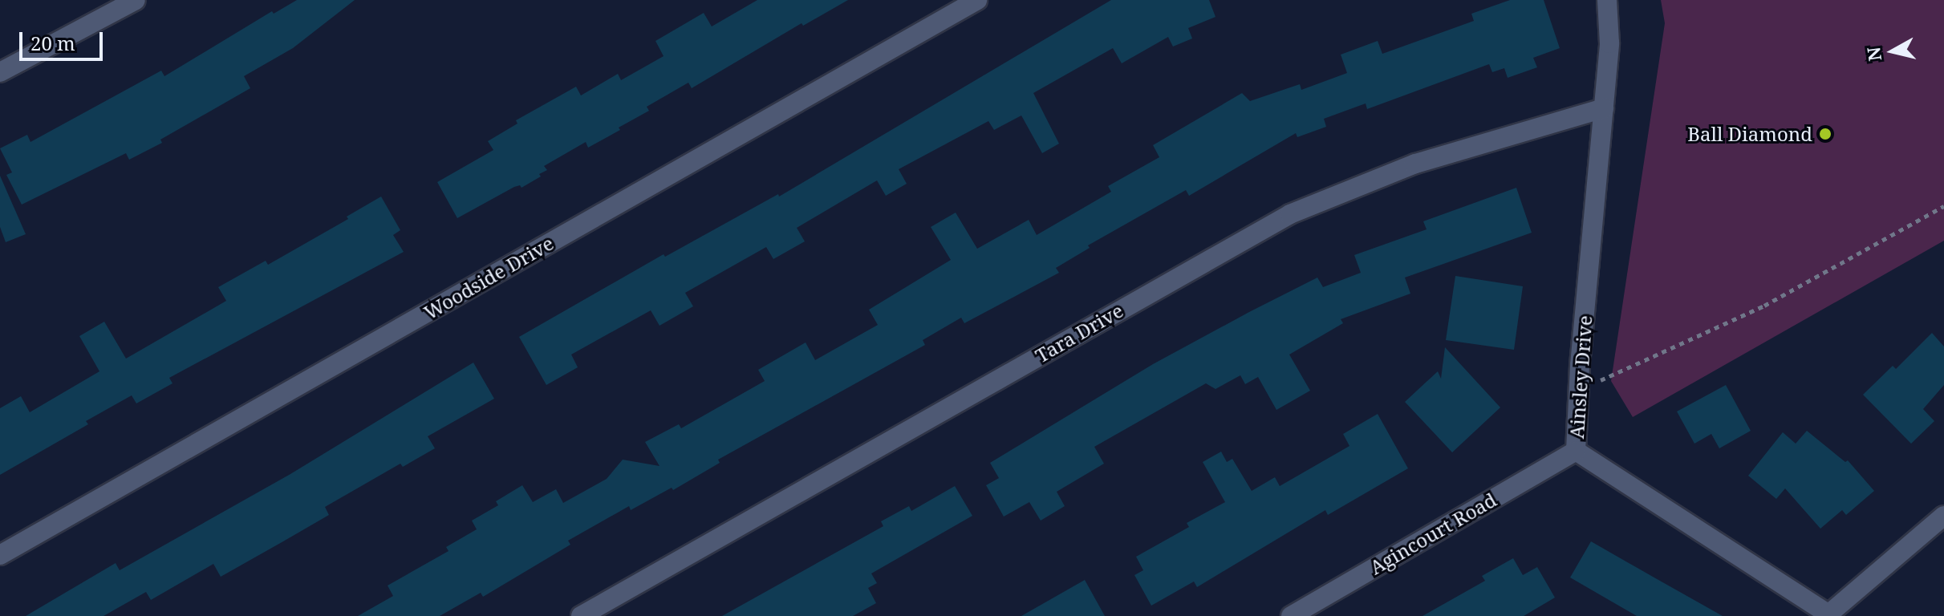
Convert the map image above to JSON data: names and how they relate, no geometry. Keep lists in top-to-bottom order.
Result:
{
  "streets": {
    "street": [
      "Woodside Drive",
      "Tara Drive",
      "Ainsley Drive",
      "Agincourt Road"
    ]
  },
  "crossings": [
    ["Tara Drive", "Ainsley Drive"],
    ["Ainsley Drive", "Agincourt Road"]
  ],
  "places": ["Ball Diamond"],
  "scale_bar": "20 m",
  "north": "left"
}
